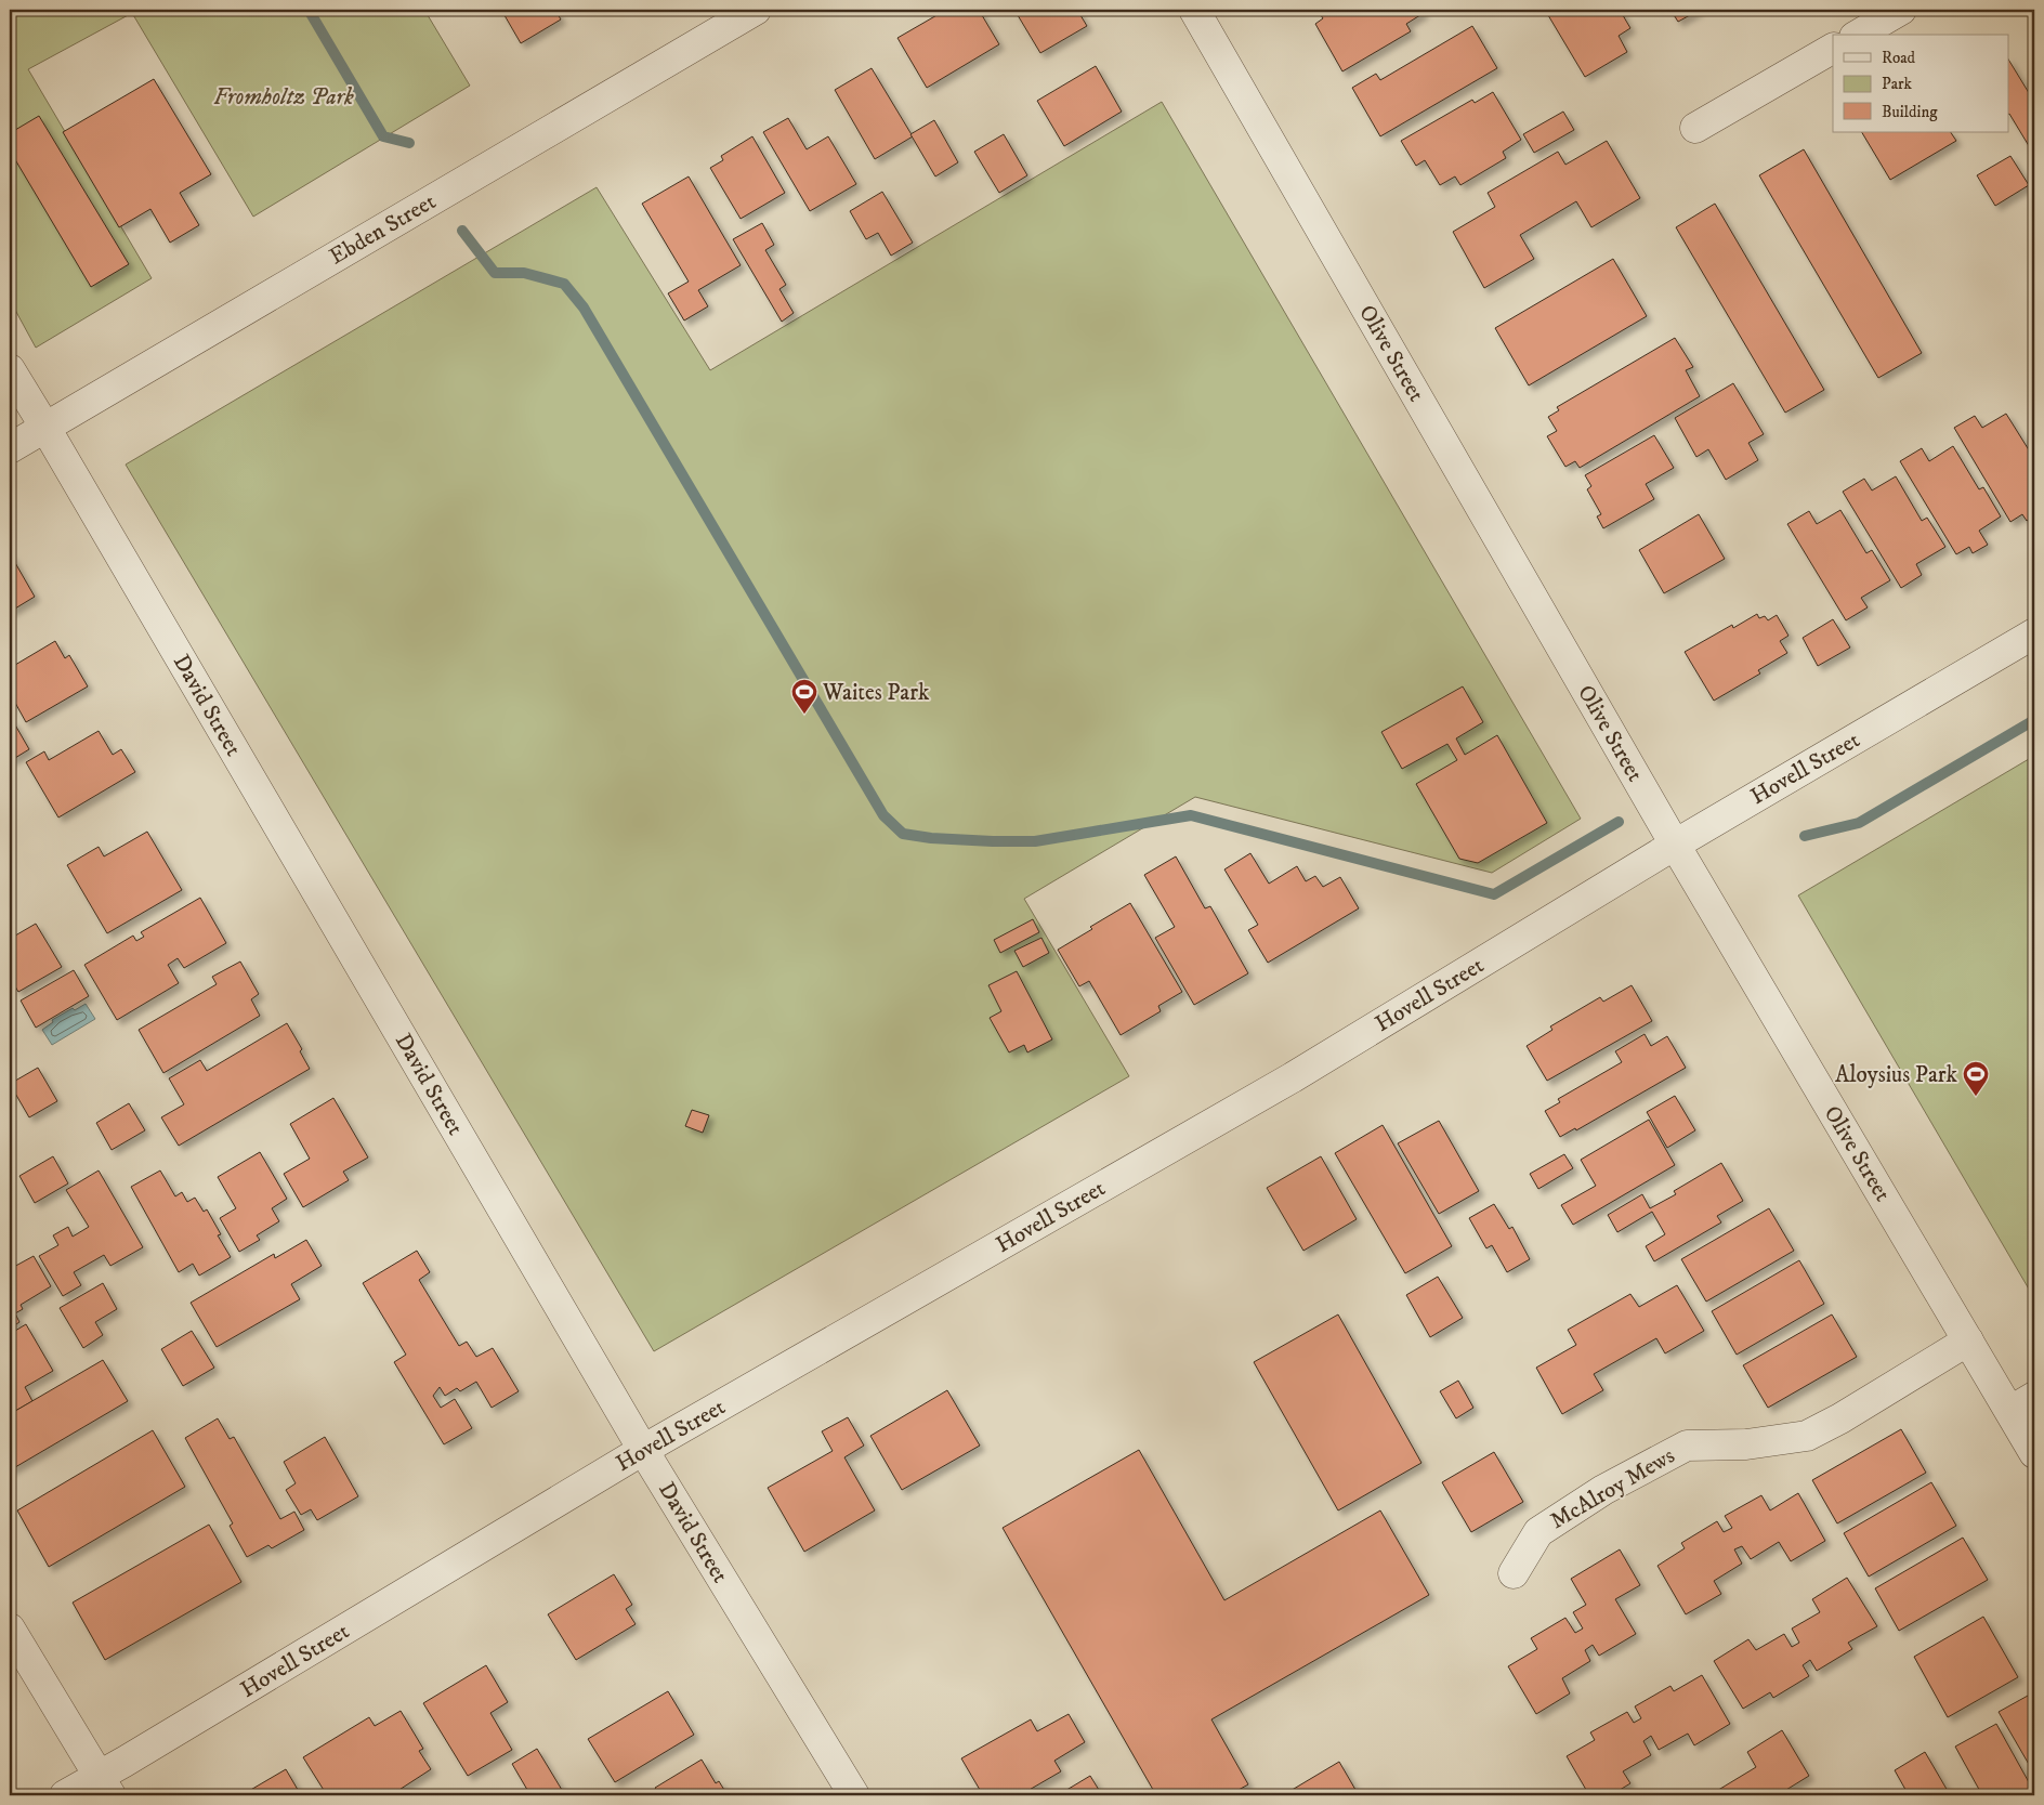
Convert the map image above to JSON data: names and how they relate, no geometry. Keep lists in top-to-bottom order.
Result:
{
  "streets": {
    "street": [
      "Ebden Street",
      "Olive Street",
      "David Street",
      "Hovell Street",
      "McAlroy Mews"
    ]
  },
  "crossings": [
    ["Ebden Street", "David Street"],
    ["Olive Street", "Hovell Street"],
    ["Olive Street", "McAlroy Mews"],
    ["David Street", "Hovell Street"]
  ],
  "parks": ["Fromholtz Park"],
  "places": {
    "sports": ["Waites Park", "Aloysius Park"]
  },
  "legend": ["Road", "Park", "Building"]
}
